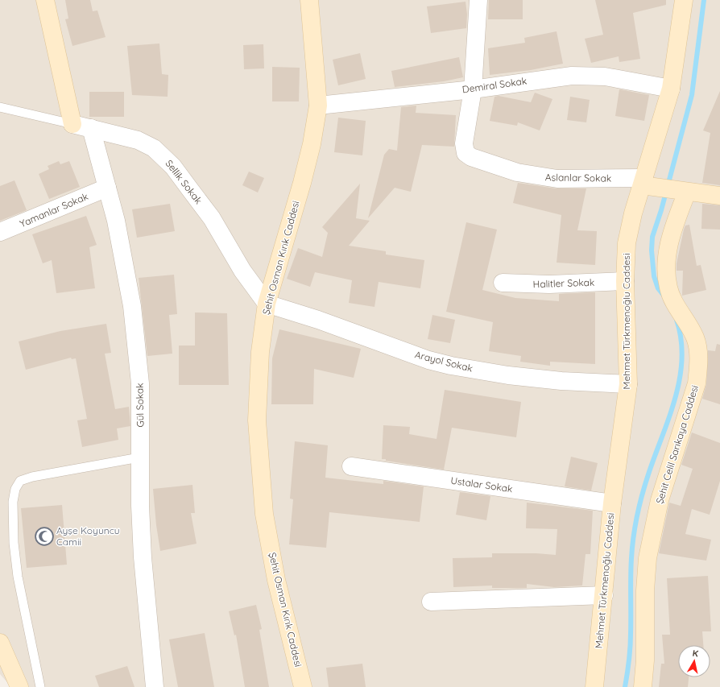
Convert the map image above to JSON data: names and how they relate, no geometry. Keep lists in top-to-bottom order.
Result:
{
  "streets": {
    "street": [
      "Demiral Sokak",
      "Aslanlar Sokak",
      "Sellik Sokak",
      "Yamanlar Sokak",
      "Şehit Osman Kırık Caddesi",
      "Halitler Sokak",
      "Mehmet Türkmenoğlu Caddesi",
      "Arayol Sokak",
      "Gül Sokak",
      "Şehit Celil Sarıkaya Caddesi",
      "Ustalar Sokak"
    ]
  },
  "crossings": [
    ["Demiral Sokak", "Aslanlar Sokak"],
    ["Demiral Sokak", "Şehit Osman Kırık Caddesi"],
    ["Demiral Sokak", "Mehmet Türkmenoğlu Caddesi"],
    ["Aslanlar Sokak", "Mehmet Türkmenoğlu Caddesi"],
    ["Sellik Sokak", "Şehit Osman Kırık Caddesi"],
    ["Sellik Sokak", "Arayol Sokak"],
    ["Sellik Sokak", "Gül Sokak"],
    ["Yamanlar Sokak", "Gül Sokak"],
    ["Şehit Osman Kırık Caddesi", "Arayol Sokak"],
    ["Halitler Sokak", "Mehmet Türkmenoğlu Caddesi"],
    ["Mehmet Türkmenoğlu Caddesi", "Arayol Sokak"],
    ["Mehmet Türkmenoğlu Caddesi", "Ustalar Sokak"]
  ],
  "places": {
    "mosque": ["Ayşe Koyuncu Camii"]
  },
  "north": "top"
}
